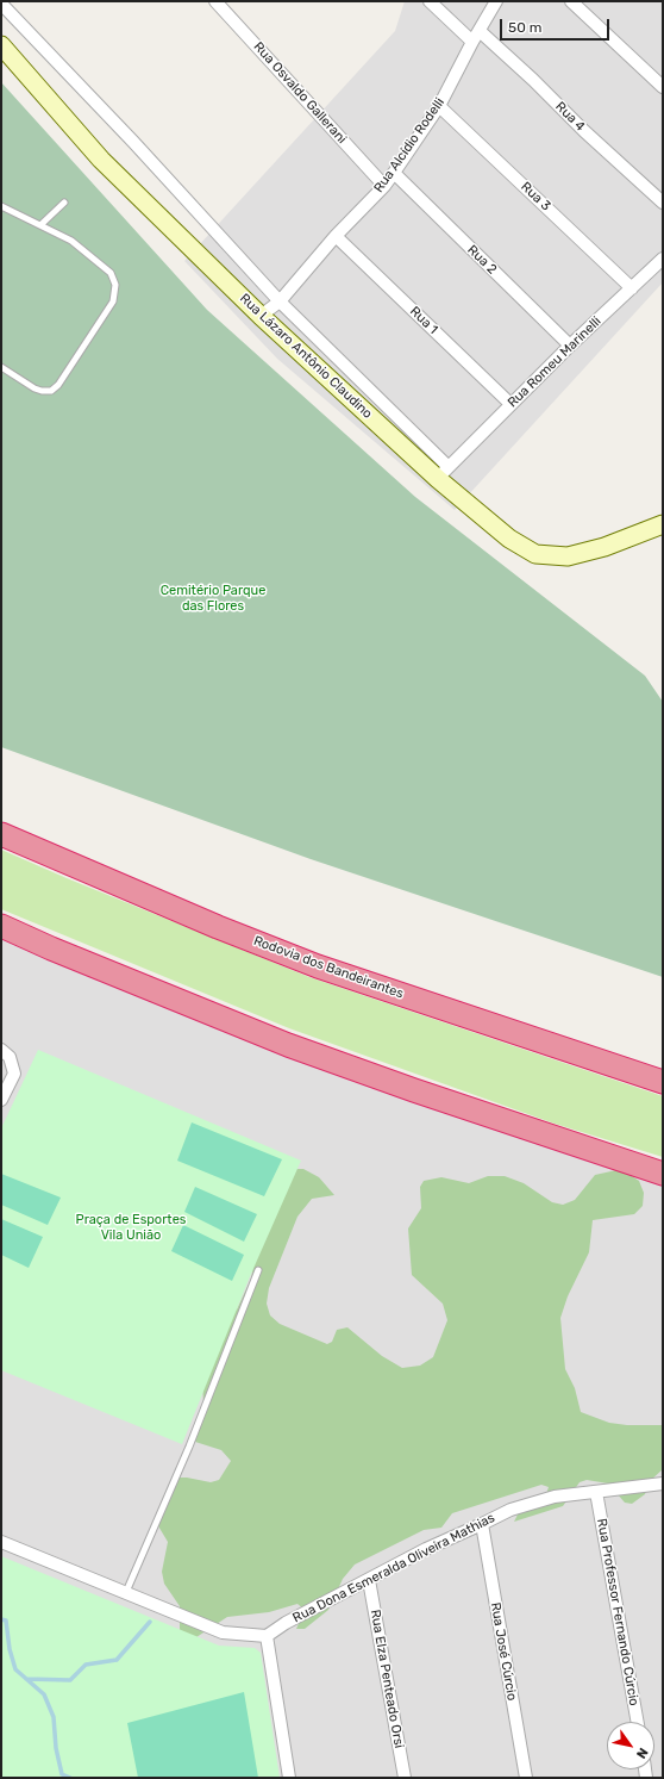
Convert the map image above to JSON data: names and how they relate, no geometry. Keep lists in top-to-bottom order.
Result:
{
  "streets": {
    "highway": ["Rodovia dos Bandeirantes"],
    "main road": ["Rua Lázaro Antônio Claudino"],
    "street": [
      "Rua Osvaldo Gallerani",
      "Rua 4",
      "Rua Alcídio Rodelli",
      "Rua 3",
      "Rua 2",
      "Rua 1",
      "Rua Romeu Marinelli",
      "Rua Dona Esmeralda Oliveira Mathias",
      "Rua Professor Fernando Cúrcio",
      "Rua José Cúrcio",
      "Rua Elza Penteado Orsi"
    ]
  },
  "crossings": [
    ["Rua Osvaldo Gallerani", "Rua Alcídio Rodelli"],
    ["Rua 4", "Rua Alcídio Rodelli"],
    ["Rua Alcídio Rodelli", "Rua 3"],
    ["Rua Alcídio Rodelli", "Rua 2"],
    ["Rua Alcídio Rodelli", "Rua 1"],
    ["Rua Alcídio Rodelli", "Rua Lázaro Antônio Claudino"],
    ["Rua 3", "Rua Romeu Marinelli"],
    ["Rua 2", "Rua Romeu Marinelli"],
    ["Rua 1", "Rua Romeu Marinelli"],
    ["Rua Lázaro Antônio Claudino", "Rua Romeu Marinelli"],
    ["Rua Dona Esmeralda Oliveira Mathias", "Rua Professor Fernando Cúrcio"],
    ["Rua Dona Esmeralda Oliveira Mathias", "Rua José Cúrcio"],
    ["Rua Dona Esmeralda Oliveira Mathias", "Rua Elza Penteado Orsi"]
  ],
  "parks": ["Cemitério Parque das Flores", "Praça de Esportes Vila União"],
  "scale_bar": "50 m",
  "north": "bottom right"
}
